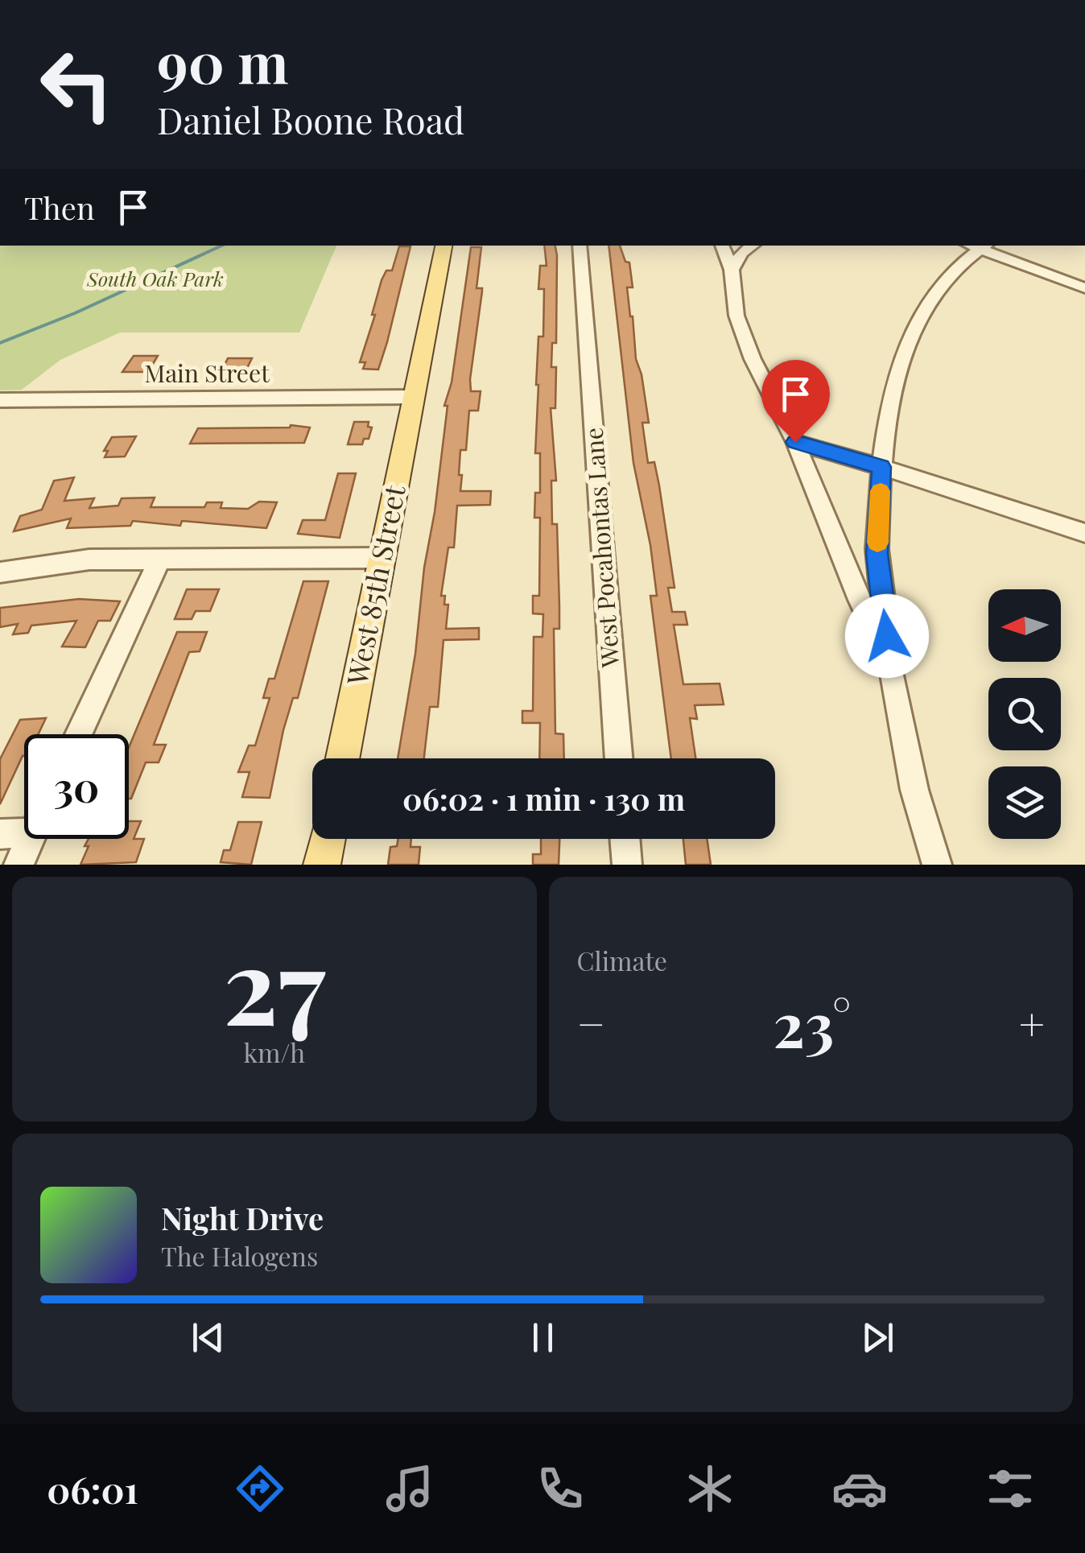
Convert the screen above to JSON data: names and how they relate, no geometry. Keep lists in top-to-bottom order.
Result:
{
  "streets": {
    "main road": ["West 85th Street"],
    "street": ["Main Street", "West Pocahontas Lane"]
  },
  "crossings": [
    ["Main Street", "West 85th Street"]
  ],
  "parks": ["South Oak Park"],
  "north": "left",
  "page": {
    "turn": ["90 m", "Daniel Boone Road"],
    "then": "Then",
    "limit": "30",
    "trip": "06:02 · 1 min · 130 m",
    "tile": [
      ["27", "km/h"],
      "Climate"
    ],
    "heat": ["−", "23°", "+"],
    "song": ["Night Drive", "The Halogens"],
    "tabs": "06:01"
  }
}
